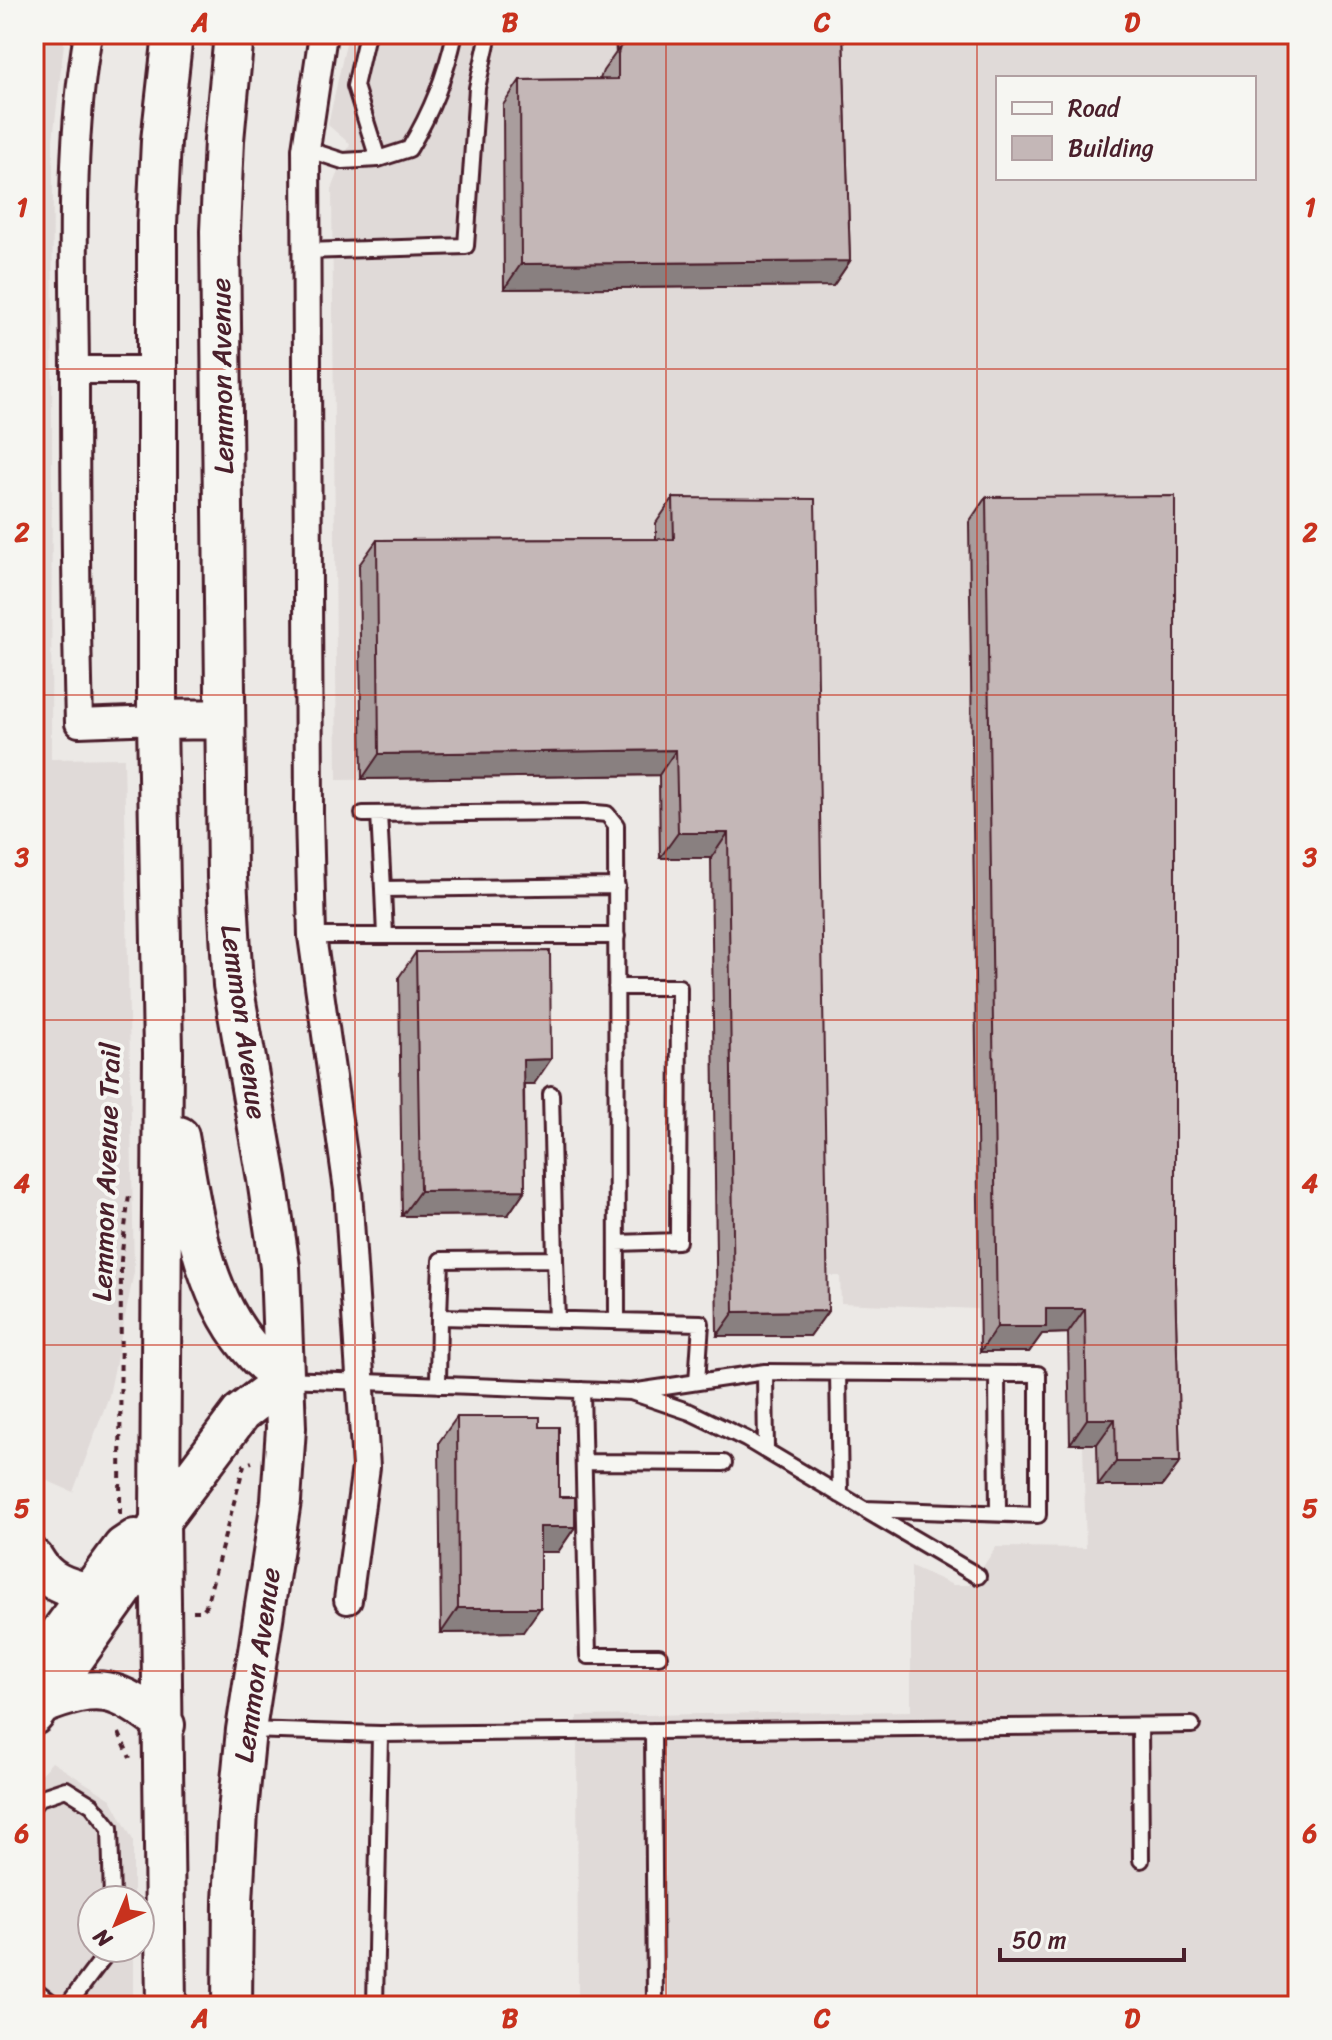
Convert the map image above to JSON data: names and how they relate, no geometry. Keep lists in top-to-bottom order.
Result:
{
  "streets": {
    "main road": ["Lemmon Avenue"],
    "path": ["Lemmon Avenue Trail"]
  },
  "legend": ["Road", "Building"],
  "scale_bar": "50 m",
  "north": "bottom left",
  "grid": {
    "columns": [
      "A",
      "B",
      "C",
      "D"
    ],
    "rows": [
      "1",
      "2",
      "3",
      "4",
      "5",
      "6"
    ]
  }
}
